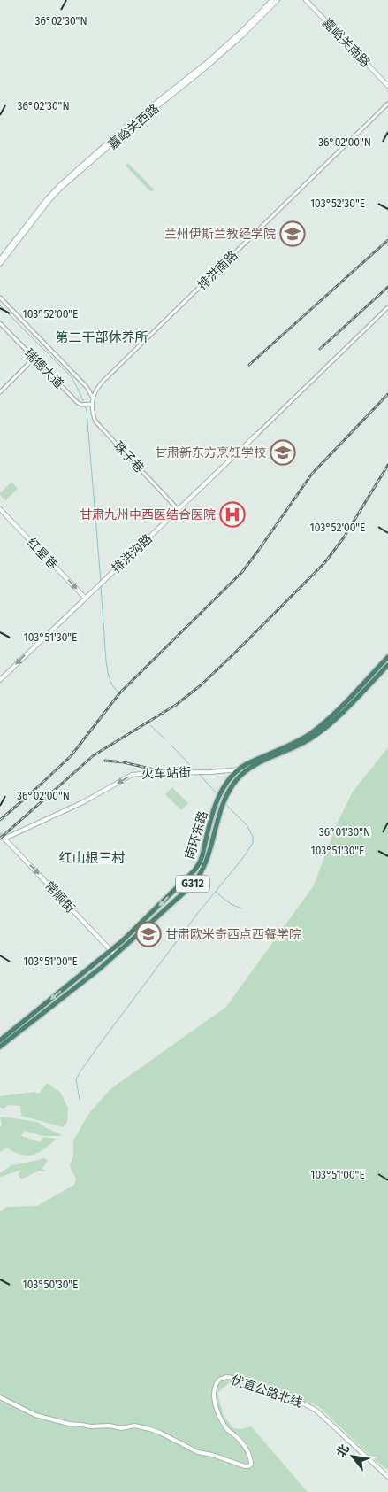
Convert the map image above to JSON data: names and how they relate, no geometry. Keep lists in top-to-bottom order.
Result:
{
  "streets": {
    "highway": ["南环东路", "G312"],
    "main road": [
      "嘉峪关南路",
      "嘉峪关西路",
      "红星巷",
      "排洪沟路",
      "火车站街",
      "常顺街",
      "伏直公路北线"
    ],
    "street": ["排洪南路", "瑞德大道", "珠子巷"]
  },
  "crossings": [
    ["排洪南路", "瑞德大道"],
    ["排洪南路", "珠子巷"],
    ["瑞德大道", "珠子巷"],
    ["珠子巷", "排洪沟路"],
    ["红星巷", "排洪沟路"],
    ["火车站街", "南环东路"],
    ["火车站街", "常顺街"],
    ["南环东路", "常顺街"]
  ],
  "one_way": ["红星巷", "火车站街", "常顺街"],
  "districts": ["第二干部休养所", "红山根三村"],
  "places": {
    "school or university": ["兰州伊斯兰教经学院", "甘肃新东方烹饪学校", "甘肃欧米奇西点西餐学院"],
    "hospital": ["甘肃九州中西医结合医院"]
  },
  "north": "top left",
  "coordinates": [
    "36°02'30\"N",
    "36°02'00\"N",
    "103°52'30\"E",
    "103°52'00\"E",
    "103°51'30\"E",
    "36°01'30\"N",
    "103°51'00\"E",
    "103°50'30\"E"
  ]
}
